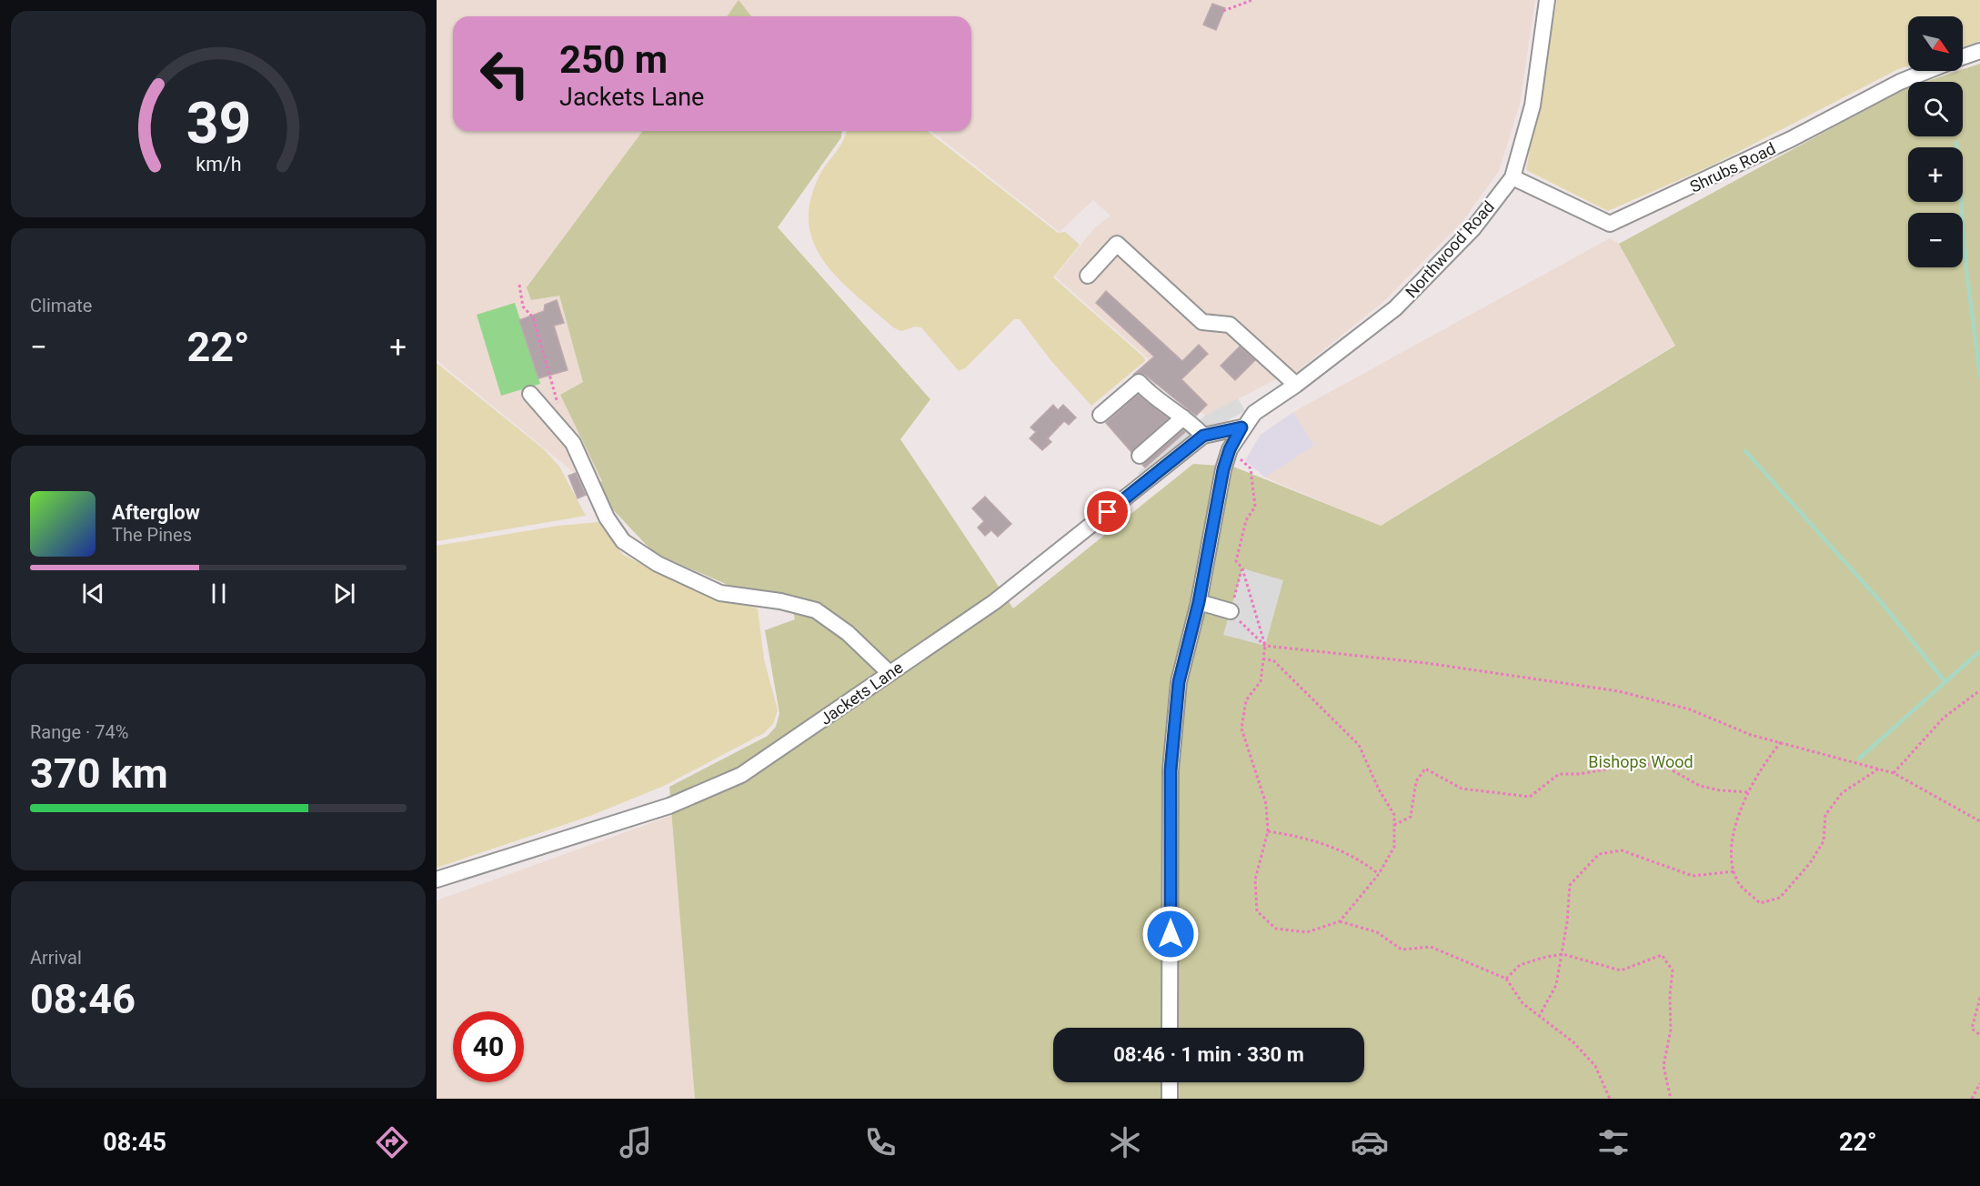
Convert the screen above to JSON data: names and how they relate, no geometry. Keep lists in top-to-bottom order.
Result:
{
  "streets": {
    "street": ["Shrubs Road", "Northwood Road", "Jackets Lane"]
  },
  "crossings": [
    ["Shrubs Road", "Northwood Road"],
    ["Northwood Road", "Jackets Lane"]
  ],
  "parks": ["Bishops Wood"],
  "north": "bottom right",
  "page": {
    "map_buttons": ["+", "−"],
    "turn": ["250 m", "Jackets Lane"],
    "tile": [
      "Climate",
      ["Range · 74%", "370 km"],
      ["Arrival", "08:46"]
    ],
    "heat": ["−", "22°", "+"],
    "song": ["Afterglow", "The Pines"],
    "limit": "40",
    "trip": "08:46 · 1 min · 330 m",
    "tabs": ["08:45", "22°"],
    "gauge": ["39", "km/h"]
  }
}
